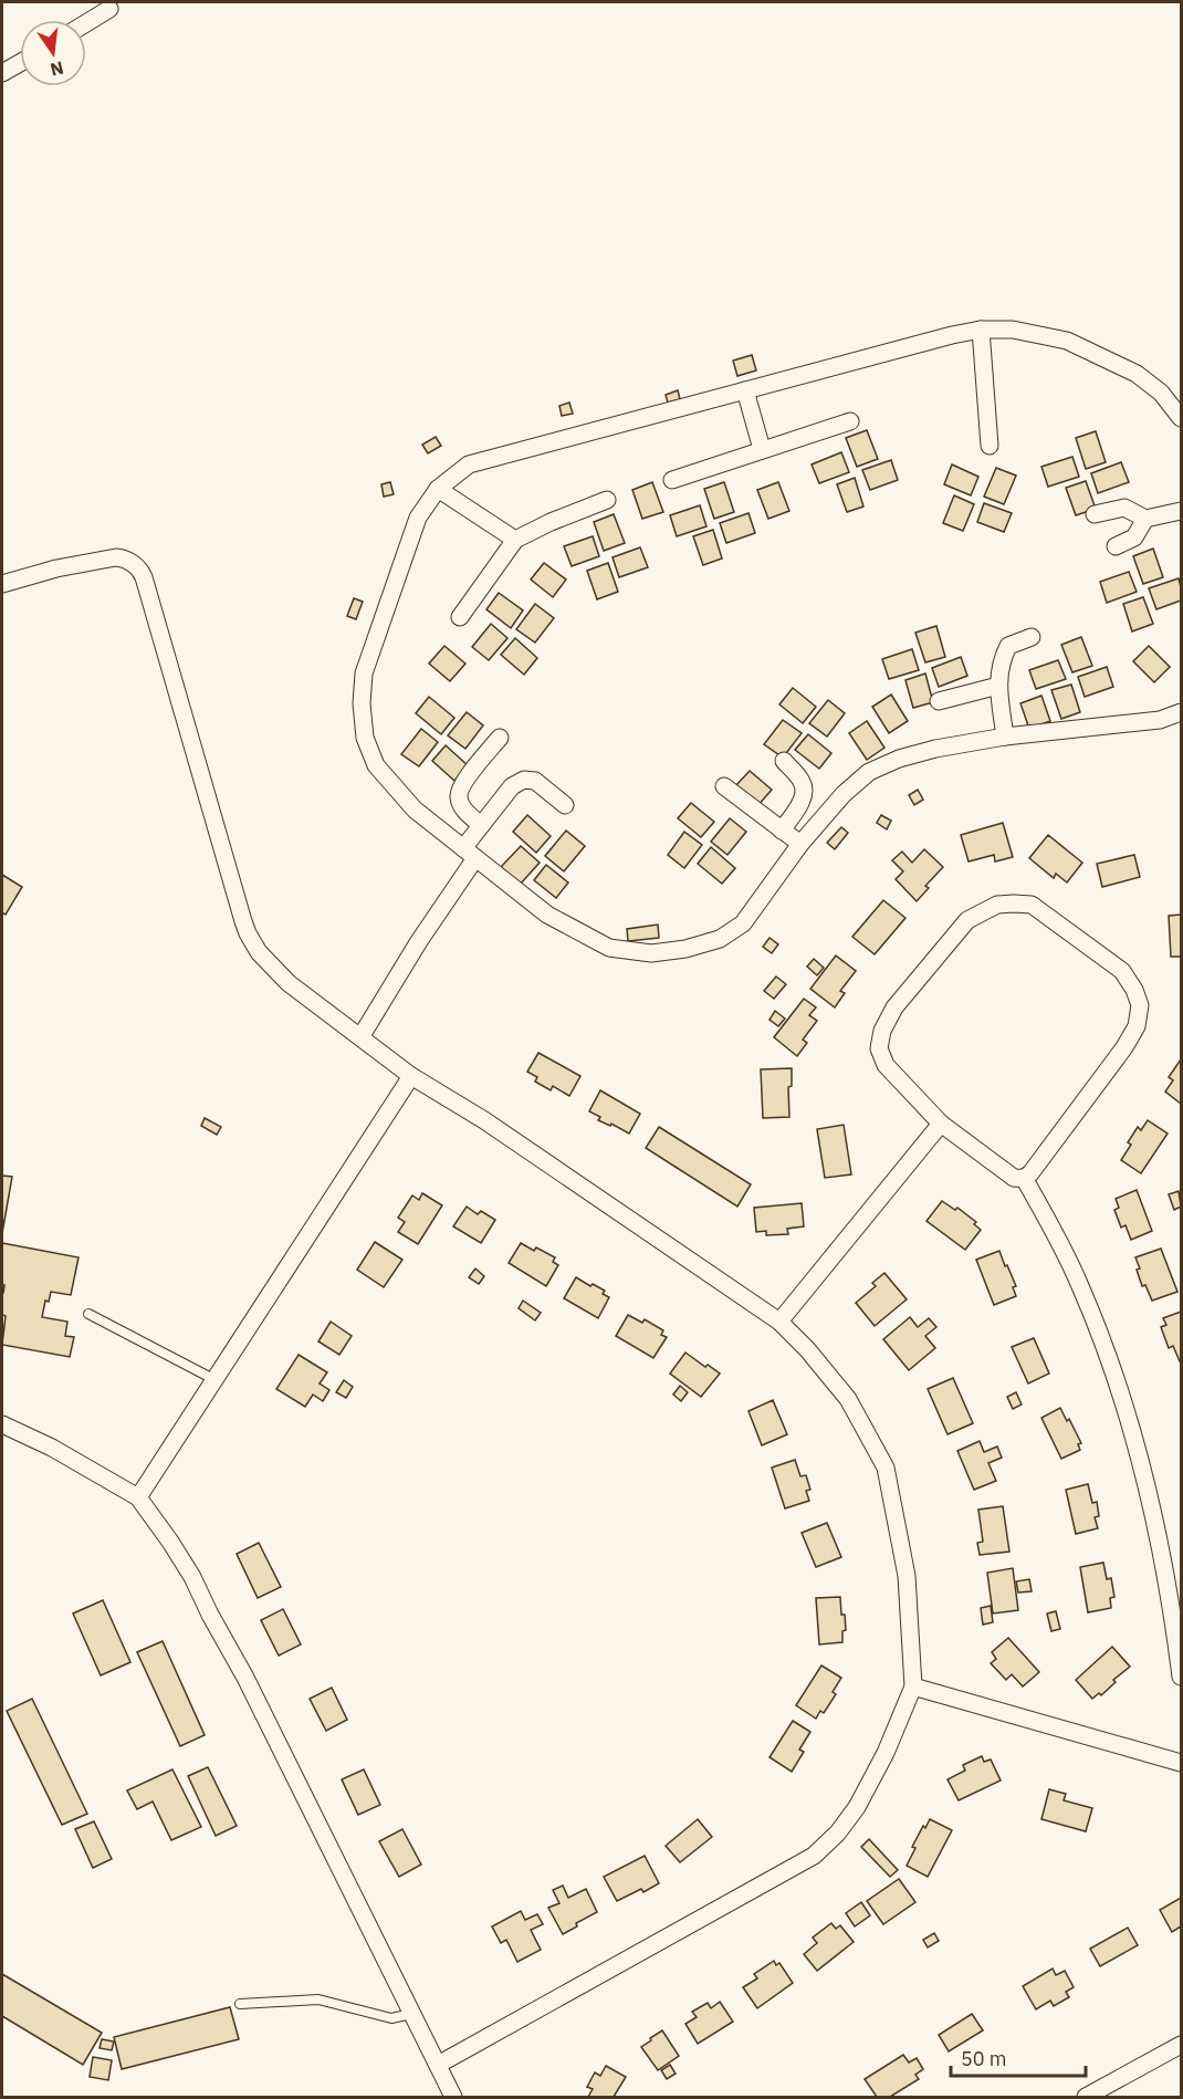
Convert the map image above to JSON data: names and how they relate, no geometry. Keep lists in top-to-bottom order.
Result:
{
  "scale_bar": "50 m",
  "north": "bottom"
}
